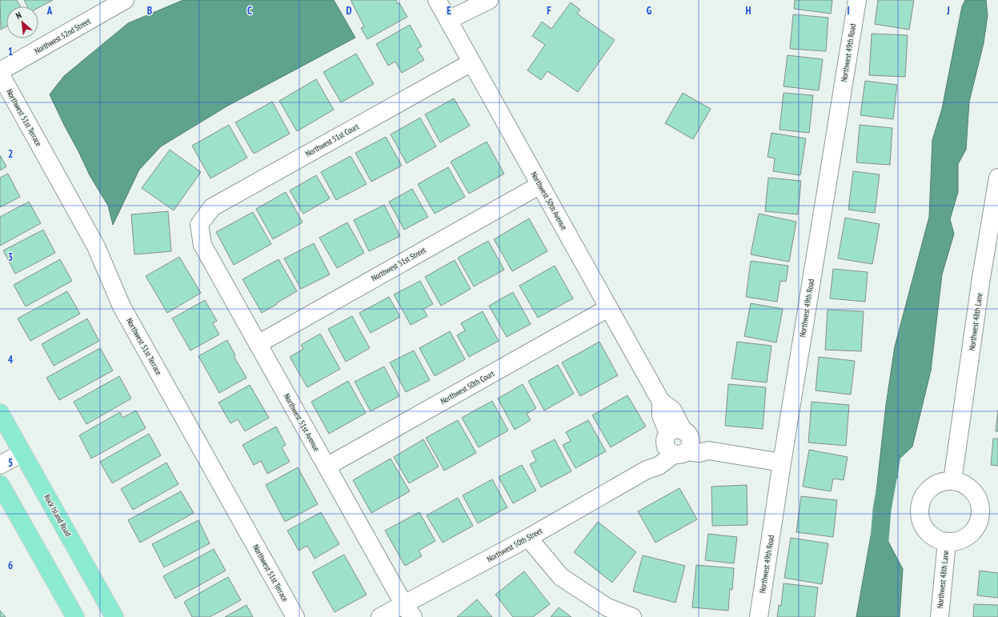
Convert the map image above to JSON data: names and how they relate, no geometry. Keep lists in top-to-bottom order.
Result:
{
  "streets": {
    "main road": ["Rock Island Road"],
    "street": [
      "Northwest 52nd Street",
      "Northwest 49th Road",
      "Northwest 51st Terrace",
      "Northwest 51st Court",
      "Northwest 50th Avenue",
      "Northwest 51st Street",
      "Northwest 48th Lane",
      "Northwest 50th Court",
      "Northwest 51st Avenue",
      "Northwest 50th Street"
    ]
  },
  "crossings": [
    ["Northwest 52nd Street", "Northwest 51st Terrace"],
    ["Northwest 51st Court", "Northwest 50th Avenue"],
    ["Northwest 51st Court", "Northwest 51st Avenue"],
    ["Northwest 50th Avenue", "Northwest 51st Street"],
    ["Northwest 50th Avenue", "Northwest 50th Court"],
    ["Northwest 50th Avenue", "Northwest 50th Street"],
    ["Northwest 51st Street", "Northwest 51st Avenue"],
    ["Northwest 50th Court", "Northwest 51st Avenue"],
    ["Northwest 51st Avenue", "Northwest 50th Street"]
  ],
  "north": "top left",
  "grid": {
    "columns": [
      "A",
      "B",
      "C",
      "D",
      "E",
      "F",
      "G",
      "H",
      "I",
      "J"
    ],
    "rows": [
      "1",
      "2",
      "3",
      "4",
      "5",
      "6"
    ]
  }
}
